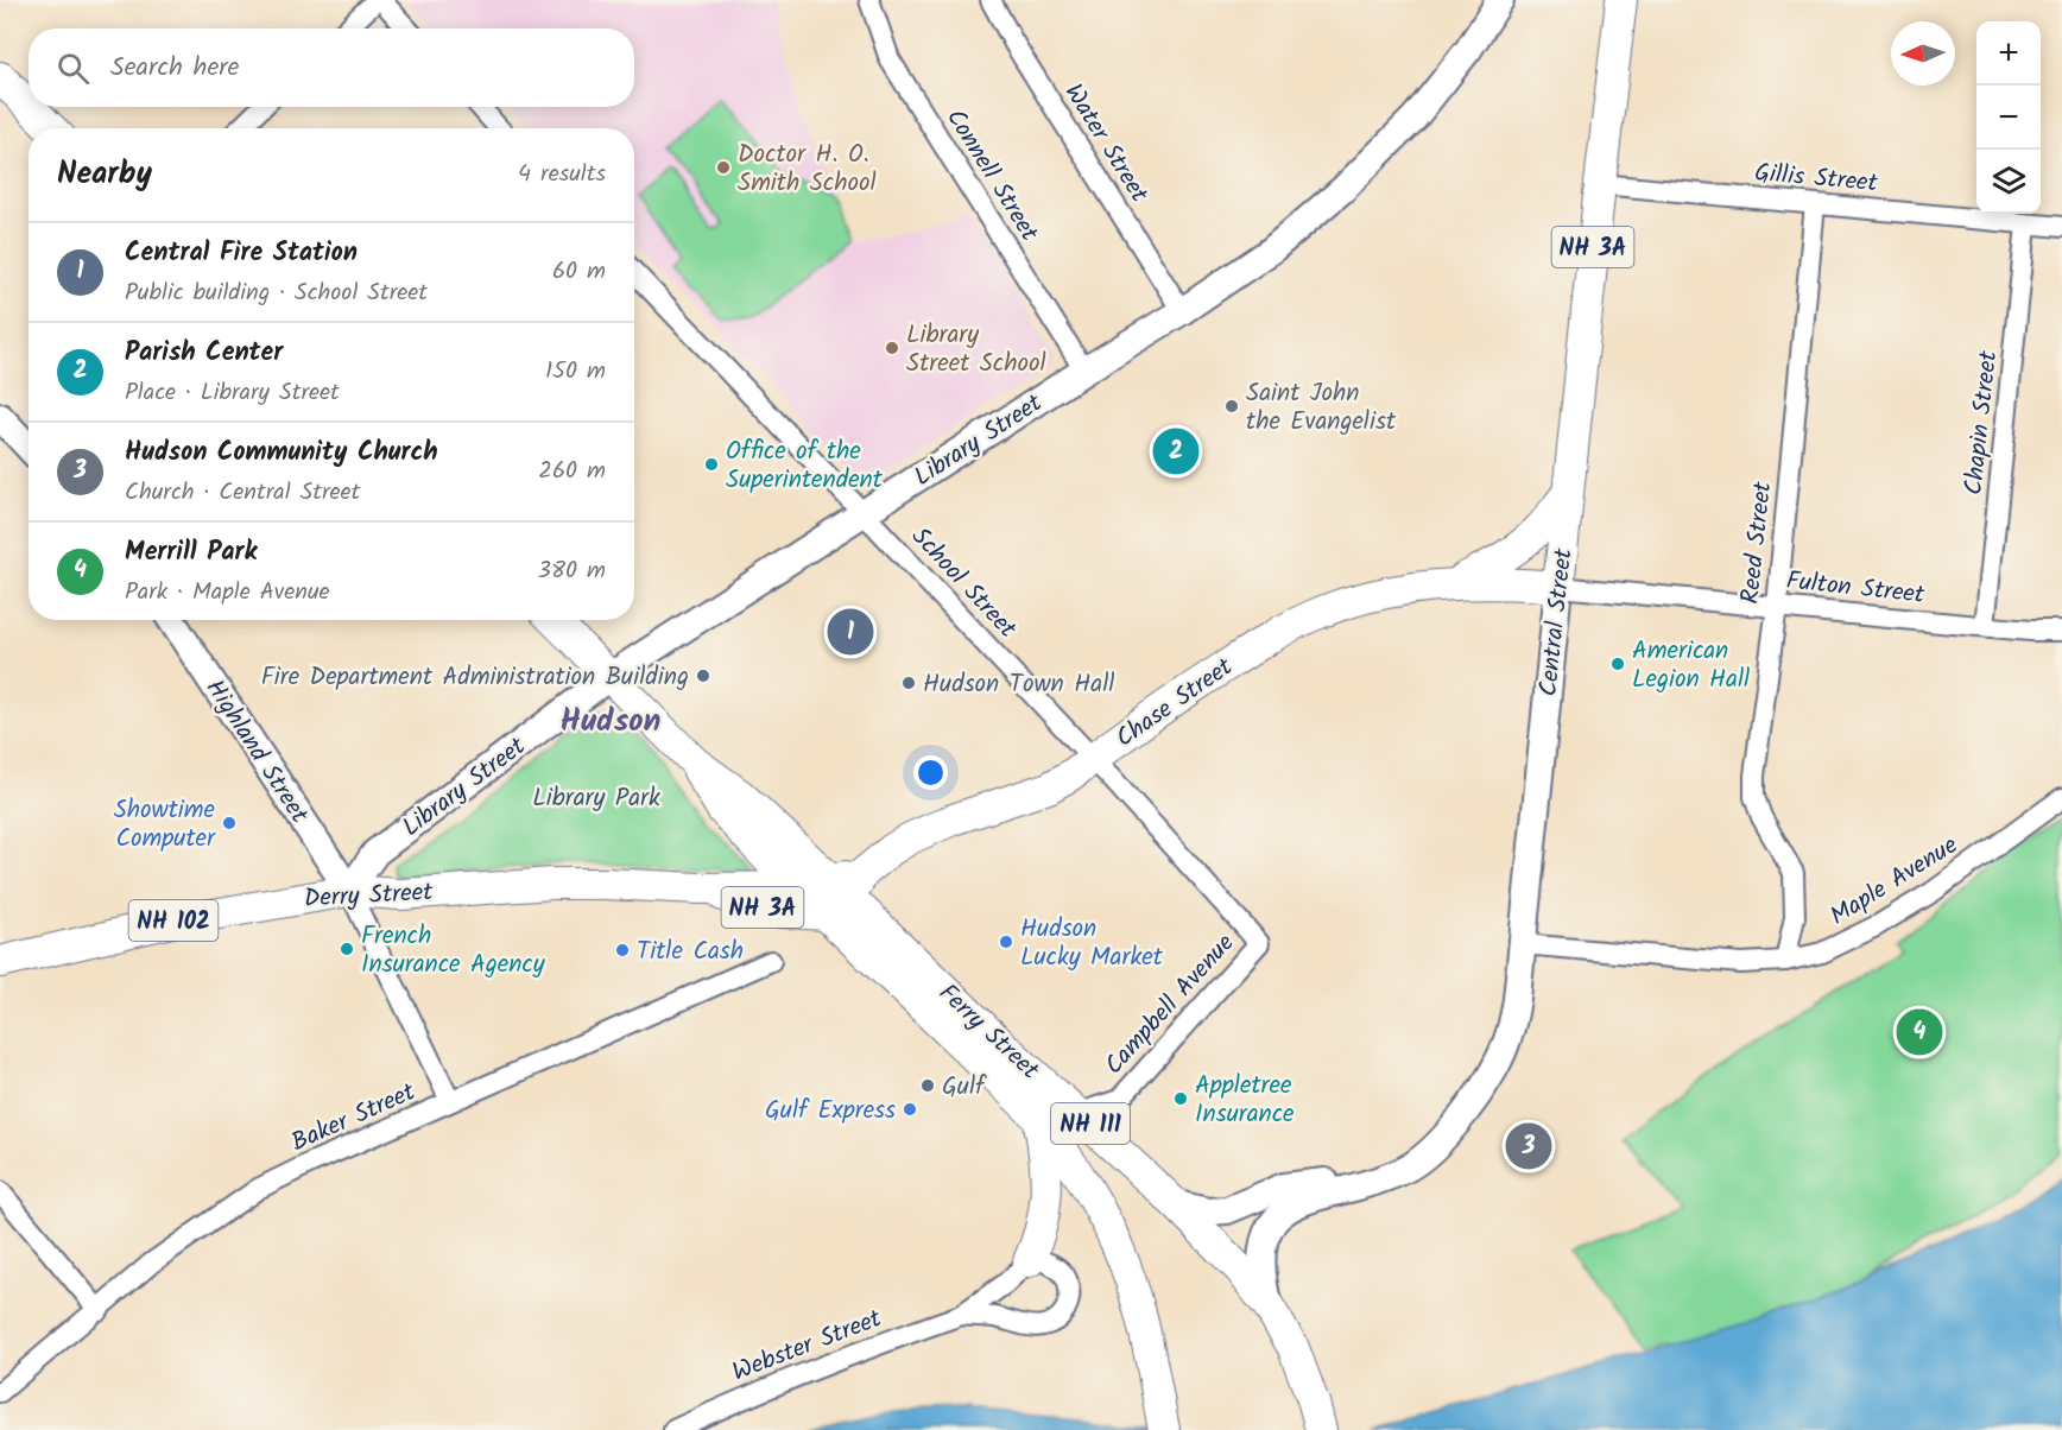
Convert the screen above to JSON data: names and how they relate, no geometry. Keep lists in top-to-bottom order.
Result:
{
  "streets": {
    "main road": [
      "NH 3A",
      "Central Street",
      "Chase Street",
      "Derry Street",
      "NH 102",
      "Ferry Street",
      "NH 111"
    ],
    "street": [
      "Water Street",
      "Connell Street",
      "Gillis Street",
      "Chapin Street",
      "Library Street",
      "Reed Street",
      "School Street",
      "Fulton Street",
      "Highland Street",
      "Maple Avenue",
      "Campbell Avenue",
      "Baker Street",
      "Webster Street"
    ]
  },
  "crossings": [
    ["Water Street", "Library Street"],
    ["Connell Street", "Library Street"],
    ["Gillis Street", "Chapin Street"],
    ["Gillis Street", "Reed Street"],
    ["Gillis Street", "Central Street"],
    ["Chapin Street", "Fulton Street"],
    ["Library Street", "School Street"],
    ["Library Street", "Highland Street"],
    ["Library Street", "Derry Street"],
    ["Library Street", "Ferry Street"],
    ["Reed Street", "Fulton Street"],
    ["Reed Street", "Maple Avenue"],
    ["School Street", "Chase Street"],
    ["School Street", "Campbell Avenue"],
    ["Fulton Street", "Central Street"],
    ["Fulton Street", "Chase Street"],
    ["Central Street", "Chase Street"],
    ["Central Street", "Maple Avenue"],
    ["Central Street", "Ferry Street"],
    ["Chase Street", "Derry Street"],
    ["Chase Street", "Ferry Street"],
    ["Highland Street", "Derry Street"],
    ["Derry Street", "Ferry Street"],
    ["Campbell Avenue", "Ferry Street"]
  ],
  "districts": ["Hudson"],
  "parks": ["Library Park"],
  "places": [
    "Doctor H. O. Smith School",
    "Library Street School",
    "Saint John the Evangelist",
    "Office of the Superintendent",
    "American Legion Hall",
    "Fire Department Administration Building",
    "Hudson Town Hall",
    "Showtime Computer",
    "Hudson Lucky Market",
    "French Insurance Agency",
    "Title Cash",
    "Gulf",
    "Appletree Insurance",
    "Gulf Express"
  ],
  "north": "left",
  "page": {
    "map_buttons": ["+", "−"],
    "search": "Search here",
    "heading": ["Nearby", "4 results"],
    "list": [
      {
        "mark": "1",
        "name": "Central Fire Station",
        "note": "Public building · School Street",
        "value": "60 m"
      },
      {
        "mark": "2",
        "name": "Parish Center",
        "note": "Place · Library Street",
        "value": "150 m"
      },
      {
        "mark": "3",
        "name": "Hudson Community Church",
        "note": "Church · Central Street",
        "value": "260 m"
      },
      {
        "mark": "4",
        "name": "Merrill Park",
        "note": "Park · Maple Avenue",
        "value": "380 m"
      }
    ],
    "pins": [
      "2",
      "1",
      "4",
      "3"
    ]
  }
}
